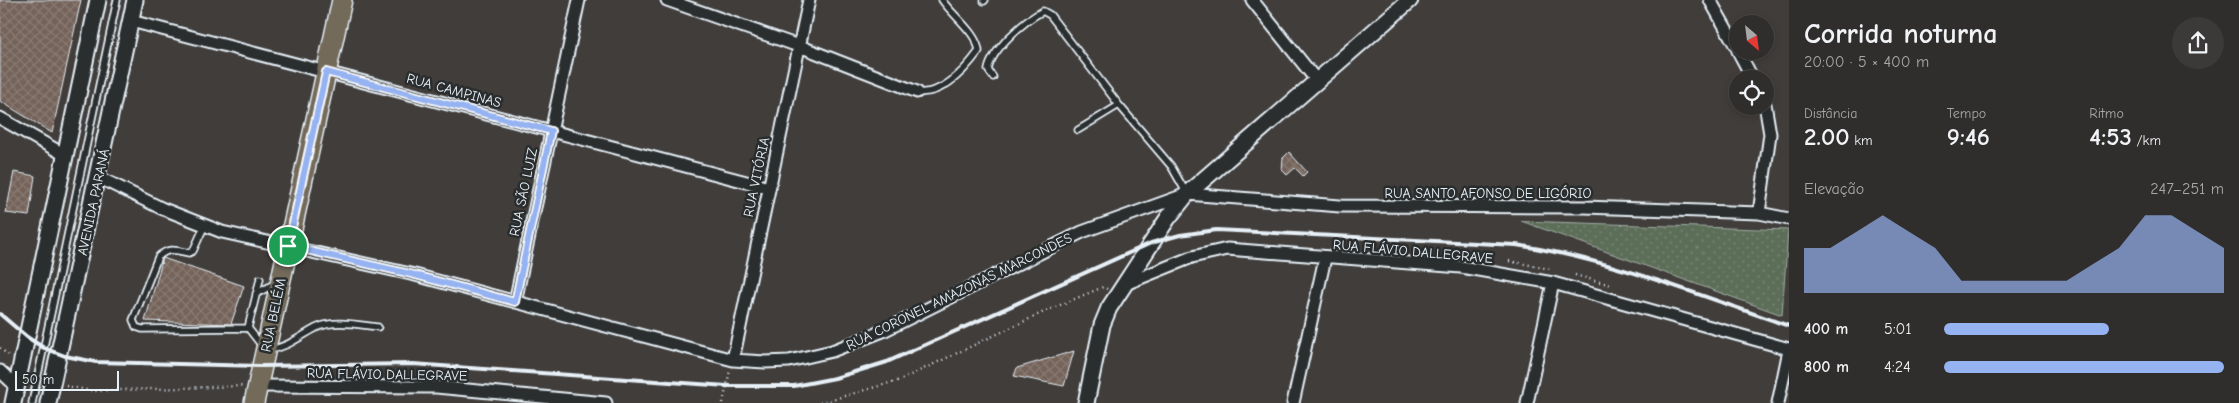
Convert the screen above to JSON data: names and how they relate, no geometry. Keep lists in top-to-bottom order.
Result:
{
  "streets": {
    "main road": ["RUA BELÉM"],
    "street": [
      "RUA CAMPINAS",
      "RUA VITÓRIA",
      "RUA SÃO LUIZ",
      "RUA SANTO AFONSO DE LIGÓRIO",
      "AVENIDA PARANÁ",
      "RUA FLÁVIO DALLEGRAVE",
      "RUA CORONEL AMAZONAS MARCONDES"
    ]
  },
  "crossings": [
    ["RUA CAMPINAS", "RUA VITÓRIA"],
    ["RUA CAMPINAS", "RUA SÃO LUIZ"],
    ["RUA CAMPINAS", "AVENIDA PARANÁ"],
    ["RUA CAMPINAS", "RUA BELÉM"],
    ["RUA VITÓRIA", "RUA CORONEL AMAZONAS MARCONDES"],
    ["RUA SÃO LUIZ", "RUA CORONEL AMAZONAS MARCONDES"],
    ["RUA SANTO AFONSO DE LIGÓRIO", "RUA CORONEL AMAZONAS MARCONDES"],
    ["AVENIDA PARANÁ", "RUA CORONEL AMAZONAS MARCONDES"],
    ["RUA FLÁVIO DALLEGRAVE", "RUA BELÉM"],
    ["RUA CORONEL AMAZONAS MARCONDES", "RUA BELÉM"]
  ],
  "scale_bar": "50 m",
  "north": "bottom right",
  "page": {
    "heading": ["Corrida noturna", "20:00 · 5 × 400 m"],
    "stats": [
      ["Distância", "2.00 km"],
      ["Tempo", "9:46"],
      ["Ritmo", "4:53 /km"]
    ],
    "chart": ["Elevação", "247–251 m"],
    "list": [
      {
        "name": "400 m",
        "note": "5:01"
      },
      {
        "name": "800 m",
        "note": "4:24"
      }
    ],
    "scale": "50 m"
  }
}
